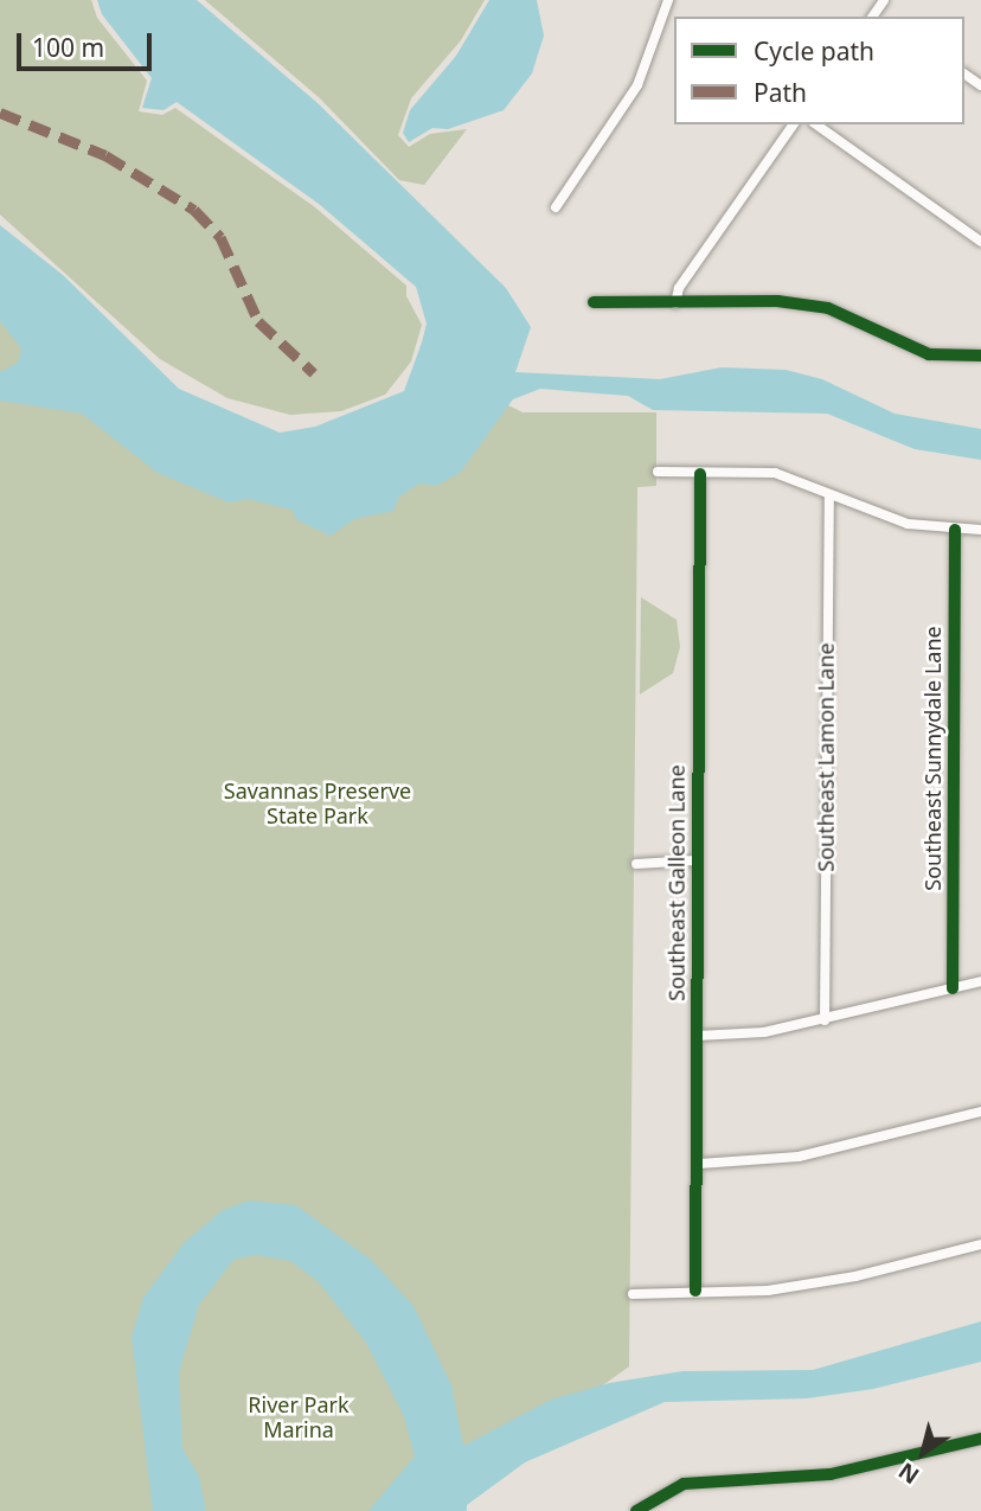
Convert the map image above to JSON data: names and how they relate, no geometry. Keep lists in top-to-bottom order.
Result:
{
  "streets": {
    "street": ["Southeast Lamon Lane", "Southeast Sunnydale Lane", "Southeast Galleon Lane"]
  },
  "parks": ["Savannas Preserve State Park", "River Park Marina"],
  "legend": ["Cycle path", "Path"],
  "scale_bar": "100 m",
  "north": "bottom left"
}
